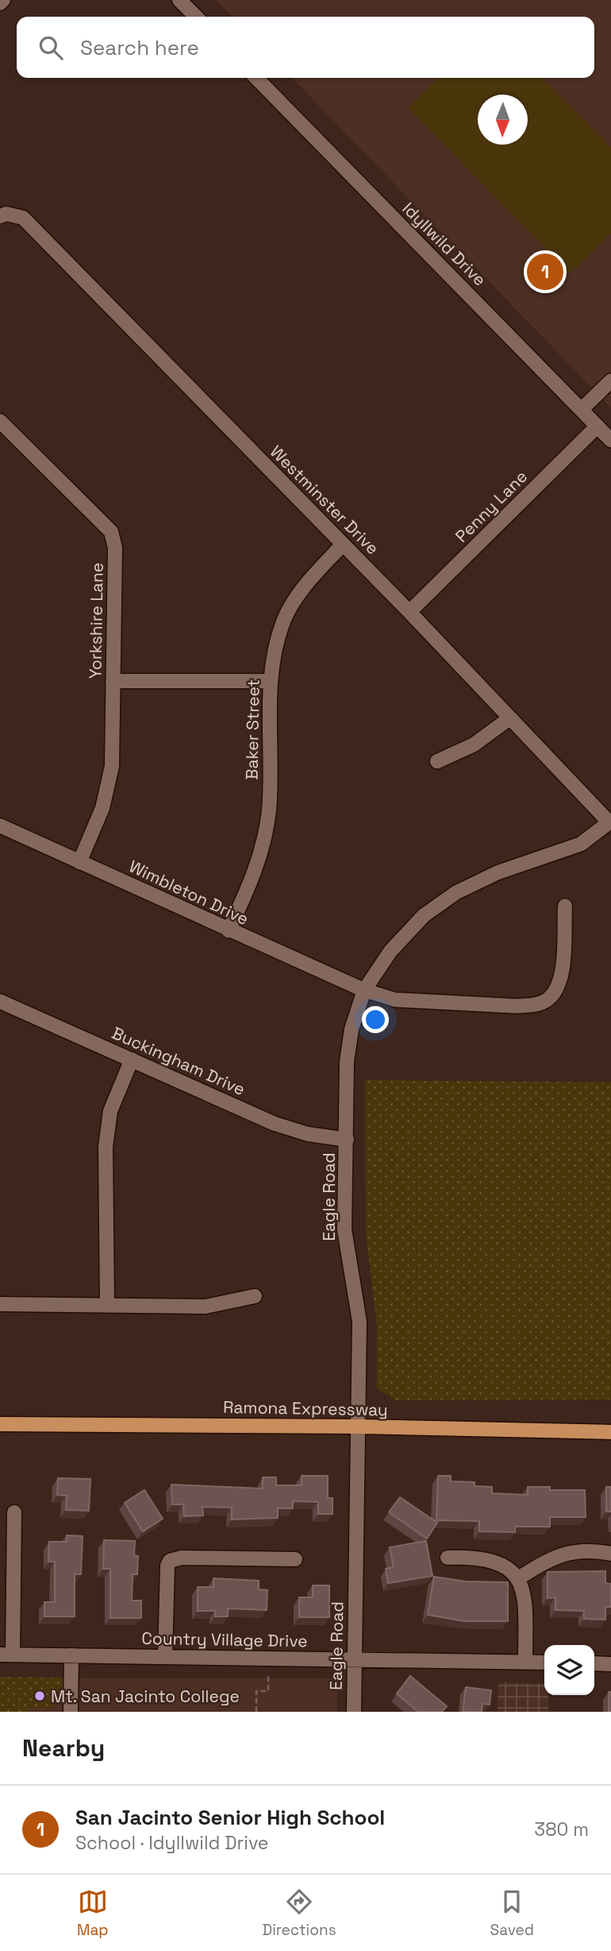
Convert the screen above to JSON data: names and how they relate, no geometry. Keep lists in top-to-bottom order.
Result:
{
  "streets": {
    "main road": ["Ramona Expressway"],
    "street": [
      "Idyllwild Drive",
      "Westminster Drive",
      "Penny Lane",
      "Yorkshire Lane",
      "Baker Street",
      "Wimbleton Drive",
      "Buckingham Drive",
      "Eagle Road",
      "Country Village Drive"
    ]
  },
  "crossings": [
    ["Idyllwild Drive", "Penny Lane"],
    ["Westminster Drive", "Penny Lane"],
    ["Westminster Drive", "Baker Street"],
    ["Westminster Drive", "Eagle Road"],
    ["Yorkshire Lane", "Wimbleton Drive"],
    ["Baker Street", "Wimbleton Drive"],
    ["Wimbleton Drive", "Eagle Road"],
    ["Buckingham Drive", "Eagle Road"],
    ["Eagle Road", "Ramona Expressway"],
    ["Eagle Road", "Country Village Drive"]
  ],
  "places": ["Mt. San Jacinto College"],
  "north": "bottom",
  "page": {
    "search": "Search here",
    "pins": "1",
    "heading": "Nearby",
    "list": [
      {
        "mark": "1",
        "name": "San Jacinto Senior High School",
        "note": "School · Idyllwild Drive",
        "value": "380 m"
      }
    ],
    "nav": ["Map", "Directions", "Saved"]
  }
}
